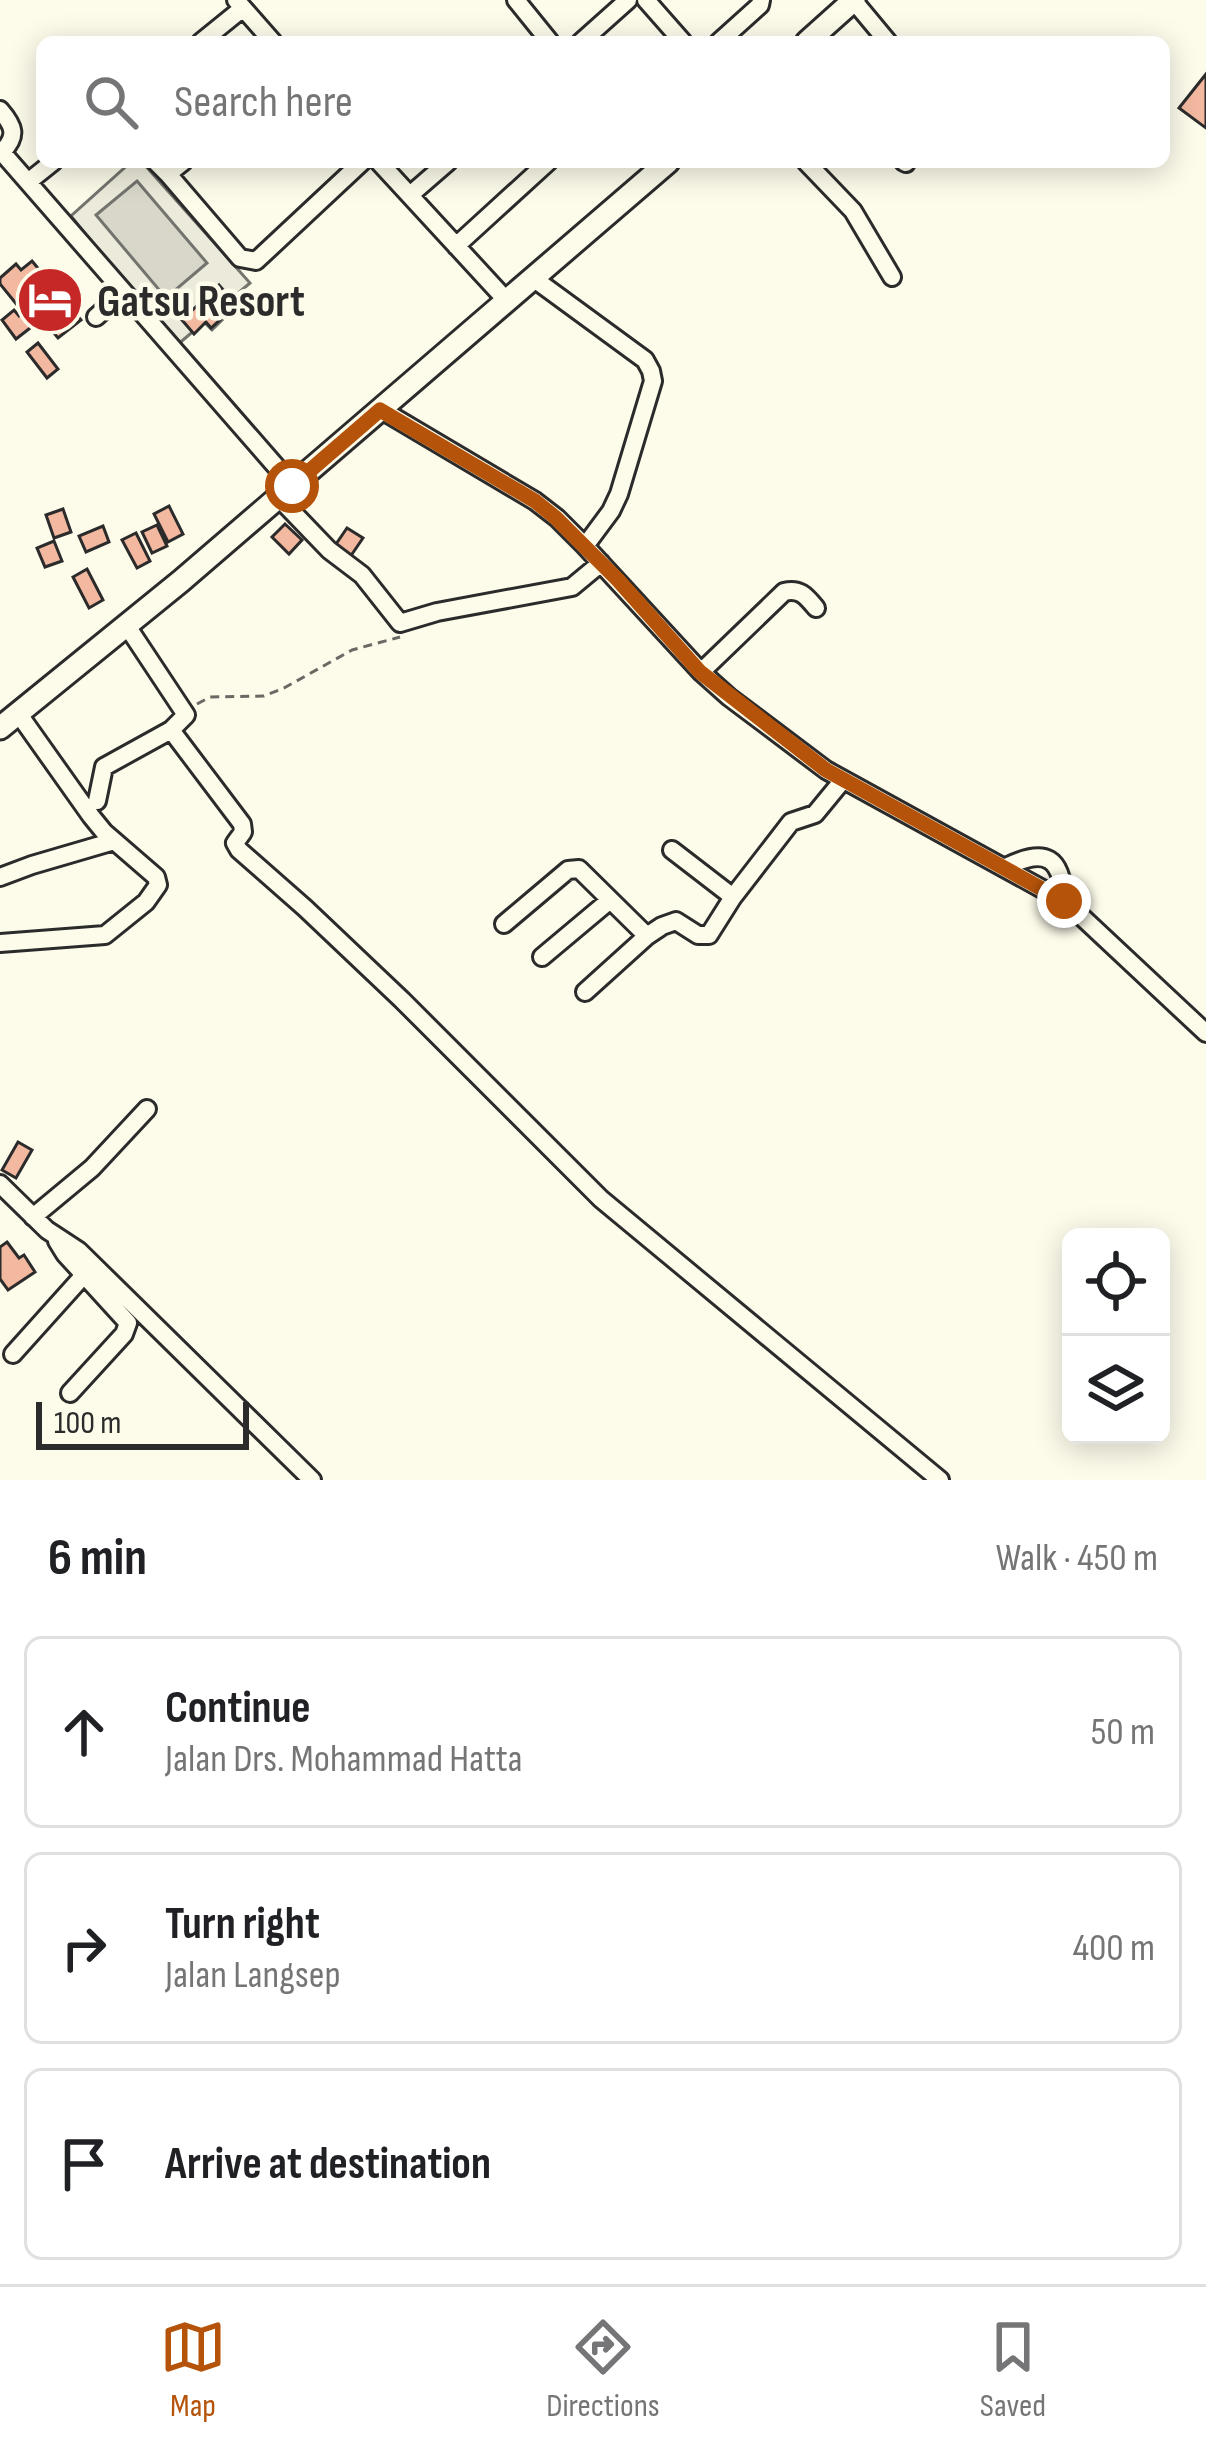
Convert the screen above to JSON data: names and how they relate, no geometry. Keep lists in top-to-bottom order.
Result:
{
  "places": {
    "hotel": ["Gatsu Resort"]
  },
  "scale_bar": "100 m",
  "page": {
    "search": "Search here",
    "scale": "100 m",
    "heading": ["6 min", "Walk · 450 m"],
    "list": [
      ["Continue", "Jalan Drs. Mohammad Hatta", "50 m"],
      ["Turn right", "Jalan Langsep", "400 m"],
      "Arrive at destination"
    ],
    "nav": ["Map", "Directions", "Saved"]
  }
}
